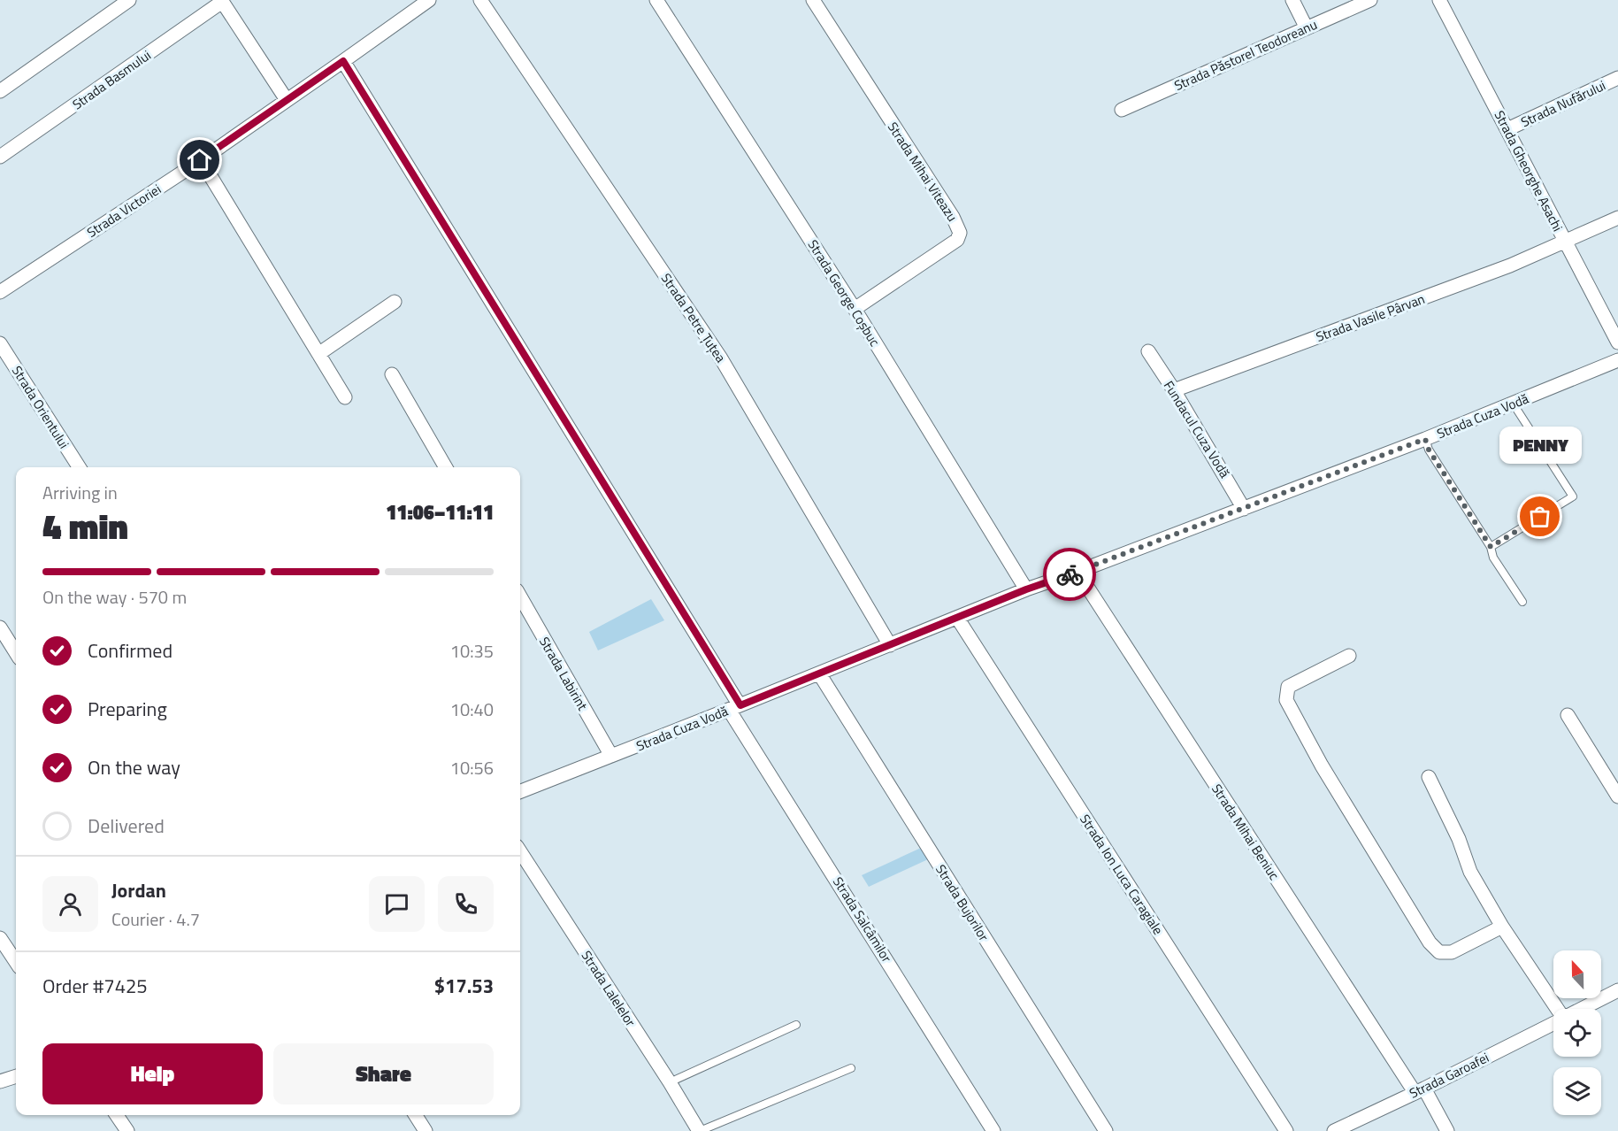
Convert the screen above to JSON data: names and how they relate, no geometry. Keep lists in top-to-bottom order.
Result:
{
  "streets": {
    "street": [
      "Strada Păstorel Teodoreanu",
      "Strada Basmului",
      "Strada Nufărului",
      "Strada Gheorghe Asachi",
      "Strada Mihai Viteazu",
      "Strada Victoriei",
      "Strada George Coșbuc",
      "Strada Petre Țuțea",
      "Strada Vasile Pârvan",
      "Strada Orientului",
      "Strada Cuza Vodă",
      "Fundacul Cuza Vodă",
      "Strada Labirint",
      "Strada Mihai Beniuc",
      "Strada Ion Luca Caragiale",
      "Strada Bujorilor",
      "Strada Salcâmilor",
      "Strada Lalelelor",
      "Strada Garoafei"
    ]
  },
  "crossings": [
    ["Strada Nufărului", "Strada Gheorghe Asachi"],
    ["Strada Gheorghe Asachi", "Strada Vasile Pârvan"],
    ["Strada Mihai Viteazu", "Strada George Coșbuc"],
    ["Strada Victoriei", "Strada Salcâmilor"],
    ["Strada George Coșbuc", "Strada Cuza Vodă"],
    ["Strada Petre Țuțea", "Strada Cuza Vodă"],
    ["Strada Vasile Pârvan", "Fundacul Cuza Vodă"],
    ["Strada Cuza Vodă", "Fundacul Cuza Vodă"],
    ["Strada Cuza Vodă", "Strada Labirint"],
    ["Strada Cuza Vodă", "Strada Mihai Beniuc"],
    ["Strada Cuza Vodă", "Strada Ion Luca Caragiale"],
    ["Strada Cuza Vodă", "Strada Bujorilor"],
    ["Strada Cuza Vodă", "Strada Salcâmilor"],
    ["Strada Mihai Beniuc", "Strada Garoafei"]
  ],
  "places": ["PENNY"],
  "north": "top",
  "page": {
    "bubble": "PENNY",
    "heading": ["4 min", "Arriving in", "11:06–11:11"],
    "panel": [
      "Jordan",
      "Courier · 4.7",
      "Order #7425",
      "$17.53"
    ],
    "bar": "On the way · 570 m",
    "list": [
      ["Confirmed", "10:35"],
      ["Preparing", "10:40"],
      ["On the way", "10:56"],
      "Delivered"
    ],
    "buttons": ["Help", "Share"]
  }
}
